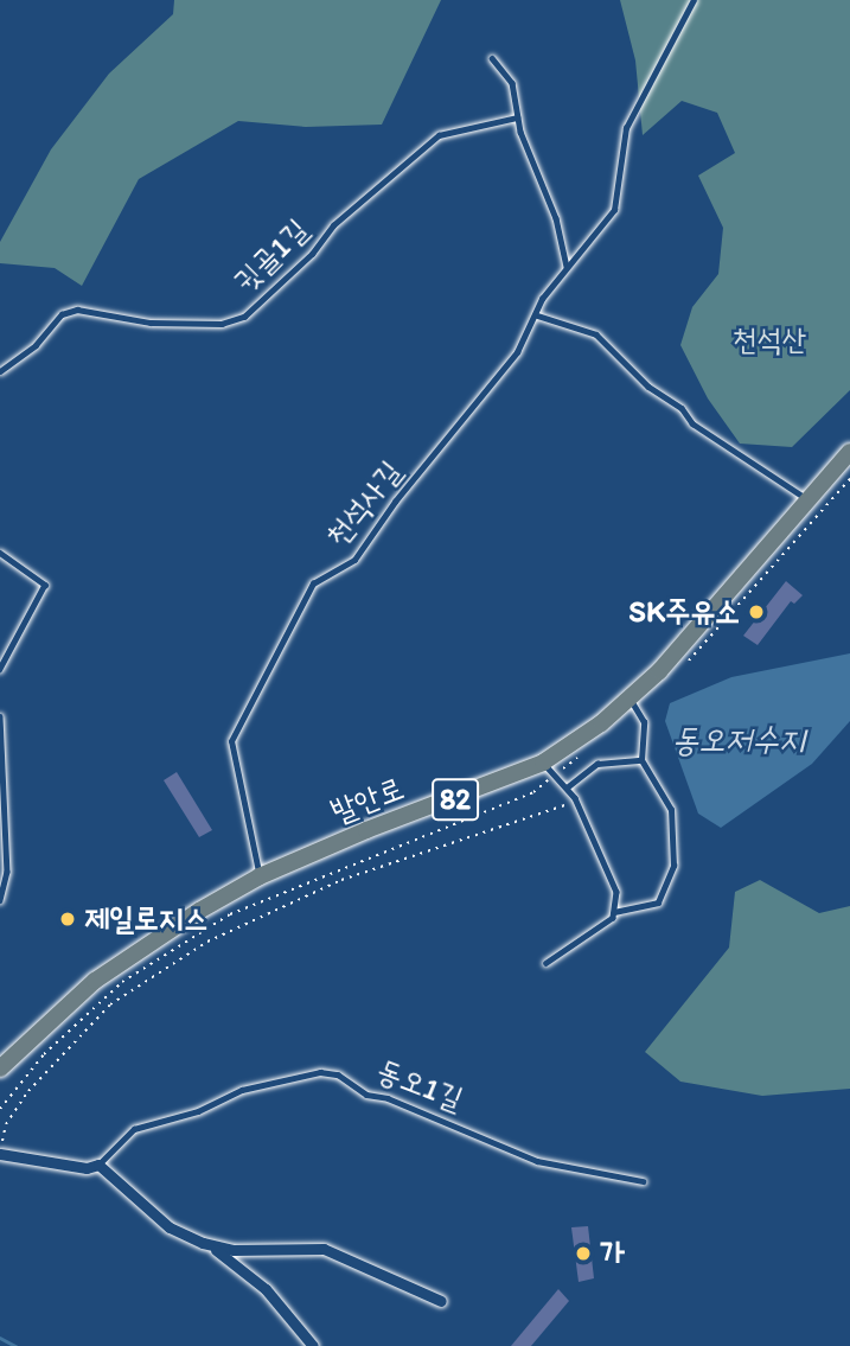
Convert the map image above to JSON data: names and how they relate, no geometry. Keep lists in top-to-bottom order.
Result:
{
  "streets": {
    "main road": ["82", "발안로"],
    "lane": ["귓골1길", "천석사길", "동오1길"]
  },
  "crossings": [
    ["천석사길", "발안로"]
  ],
  "water": ["동오저수지"],
  "parks": ["천석산"],
  "places": ["SK주유소", "제일로지스", "가"]
}
